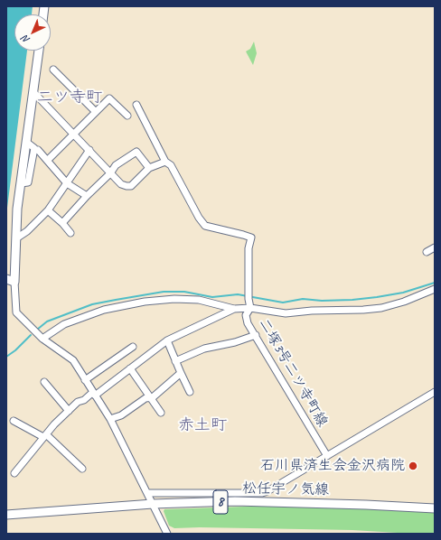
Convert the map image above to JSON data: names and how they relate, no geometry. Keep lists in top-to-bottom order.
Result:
{
  "streets": {
    "main road": ["松任宇ノ気線", "8"],
    "street": ["二塚3号二ツ寺町線"]
  },
  "districts": ["二ツ寺町", "赤土町"],
  "places": ["石川県済生会金沢病院"],
  "north": "bottom left"
}
